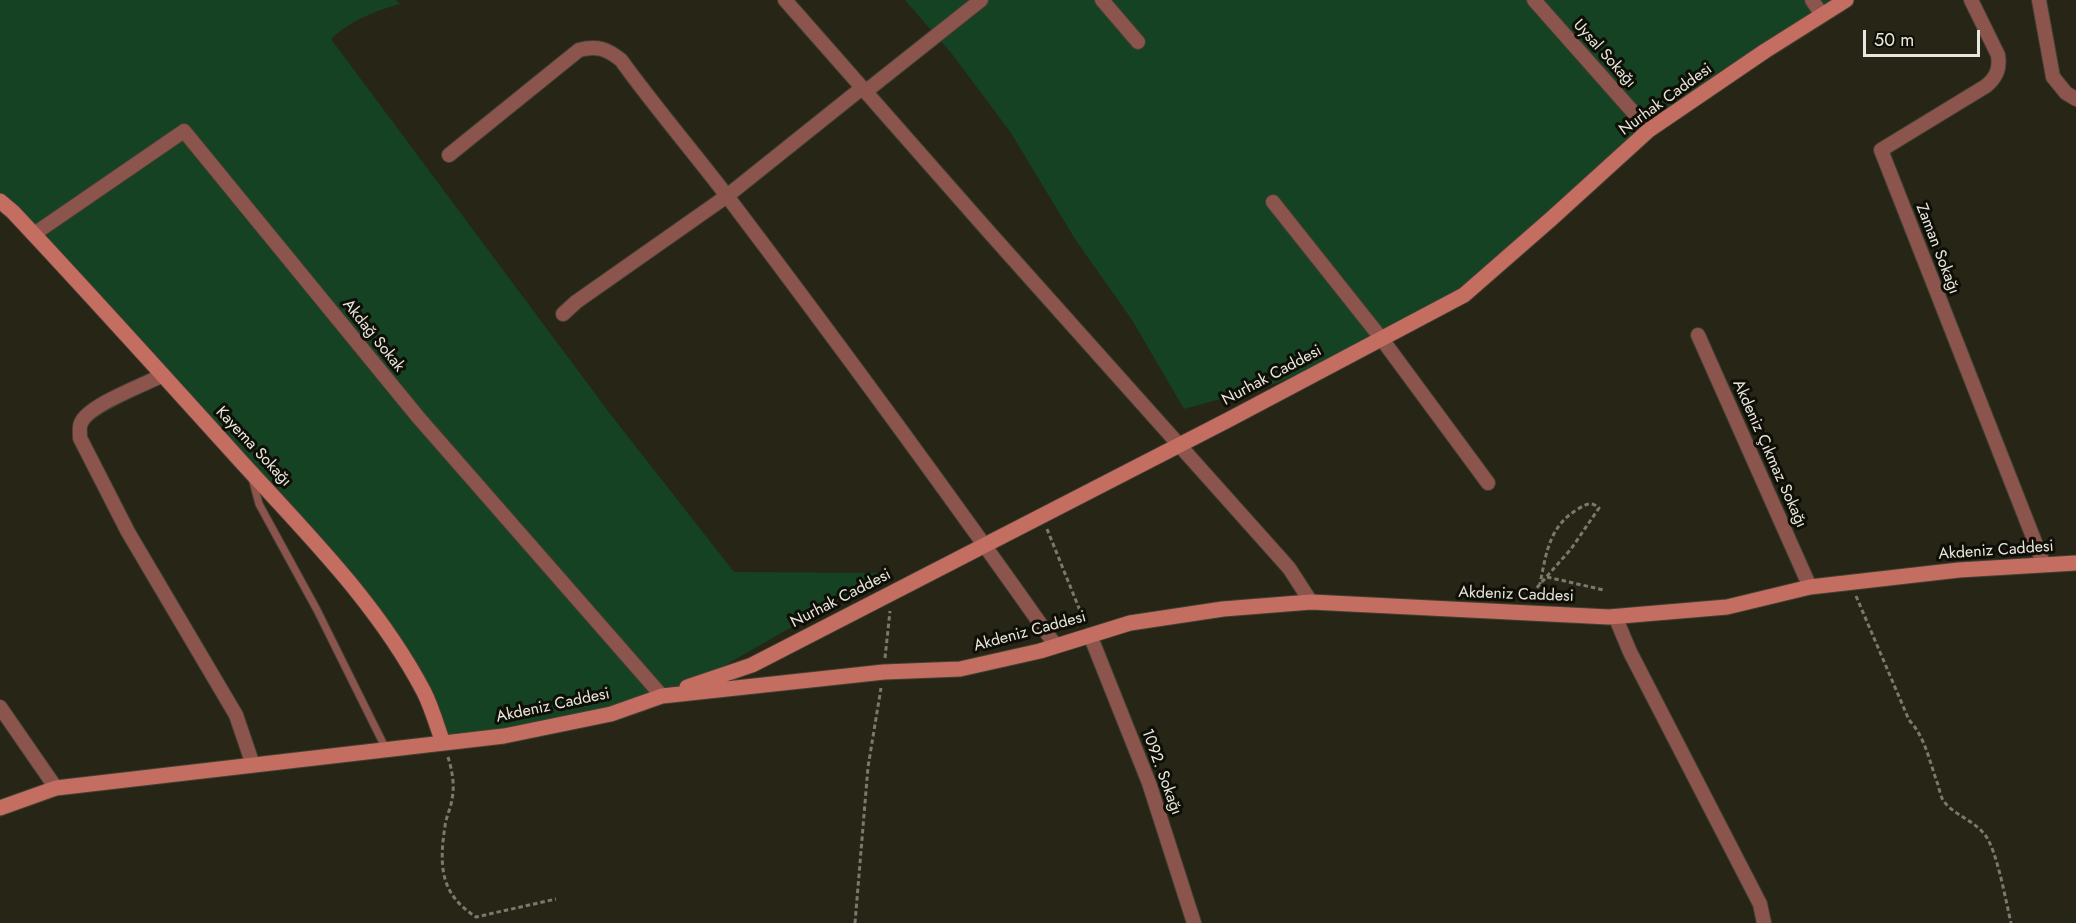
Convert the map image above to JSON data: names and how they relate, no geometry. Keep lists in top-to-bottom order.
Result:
{
  "streets": {
    "street": [
      "Uysal Sokağı",
      "Nurhak Caddesi",
      "Zaman Sokağı",
      "Akdağ Sokak",
      "Kayema Sokağı",
      "Akdeniz Çıkmaz Sokağı",
      "Akdeniz Caddesi",
      "1092. Sokağı"
    ]
  },
  "crossings": [
    ["Uysal Sokağı", "Nurhak Caddesi"],
    ["Nurhak Caddesi", "Akdağ Sokak"],
    ["Nurhak Caddesi", "Akdeniz Caddesi"],
    ["Zaman Sokağı", "Akdeniz Caddesi"],
    ["Akdağ Sokak", "Kayema Sokağı"],
    ["Akdağ Sokak", "Akdeniz Caddesi"],
    ["Kayema Sokağı", "Akdeniz Caddesi"],
    ["Akdeniz Çıkmaz Sokağı", "Akdeniz Caddesi"],
    ["Akdeniz Caddesi", "1092. Sokağı"]
  ],
  "scale_bar": "50 m"
}
